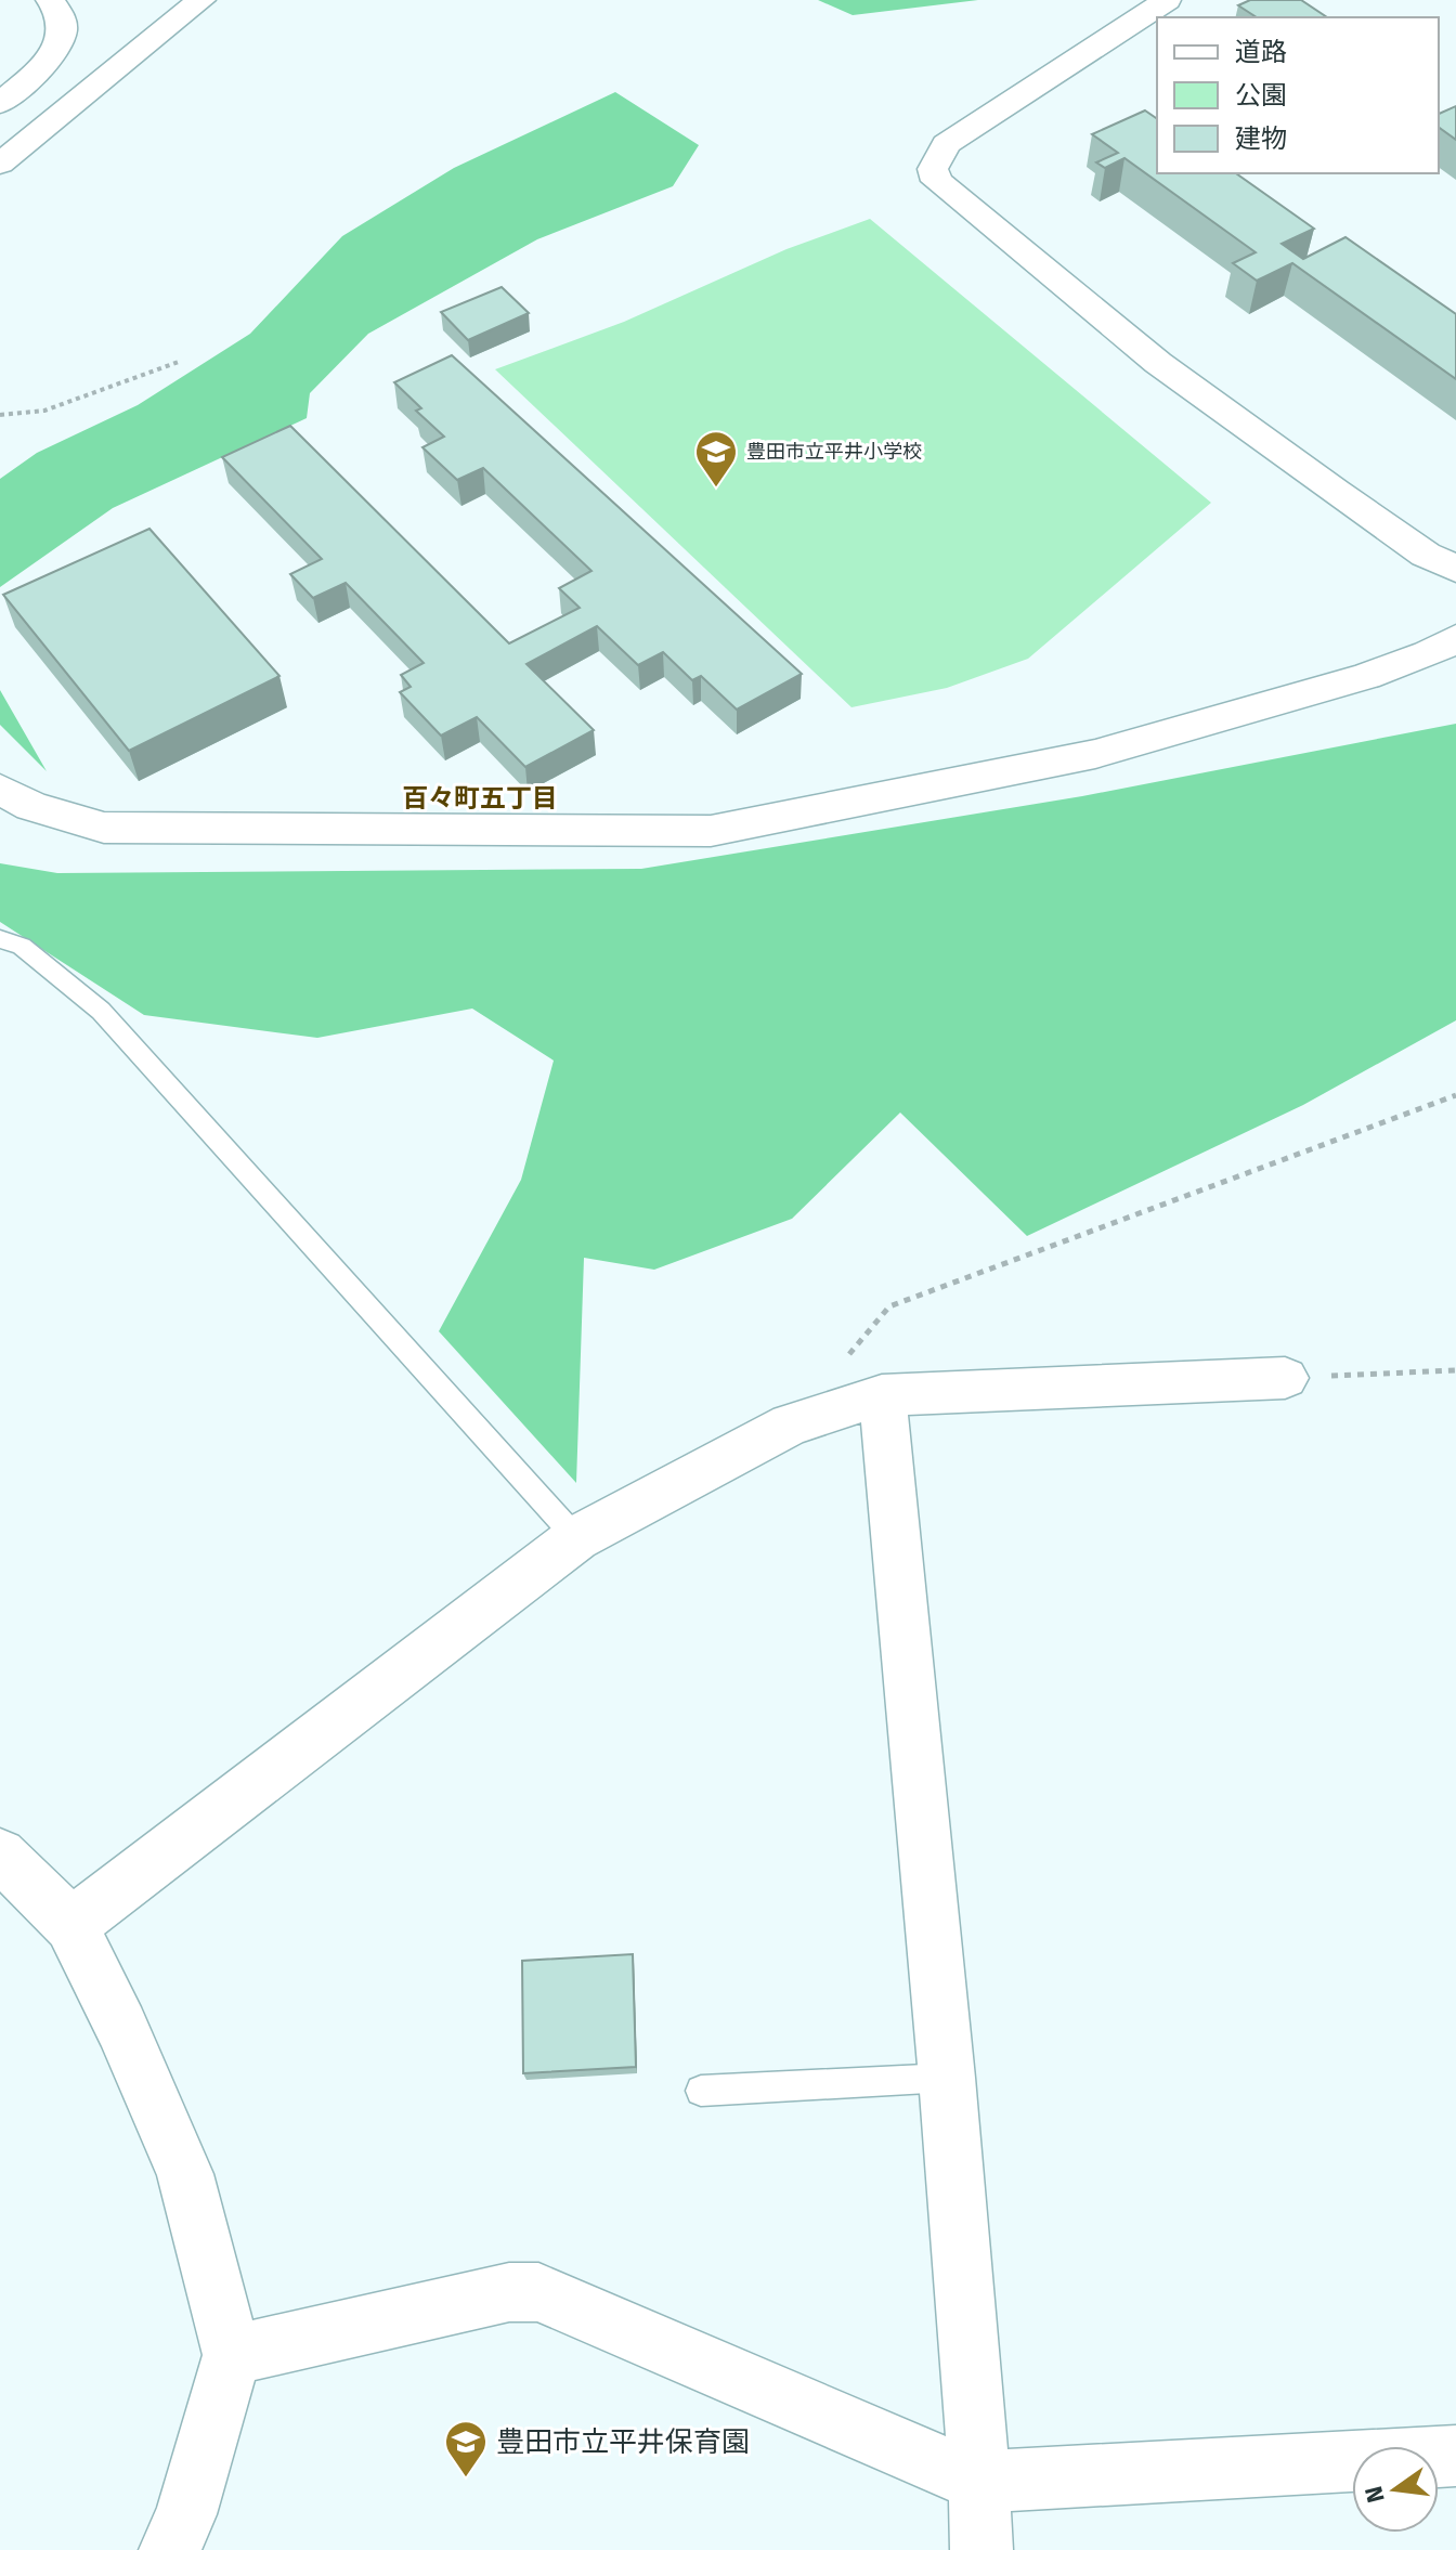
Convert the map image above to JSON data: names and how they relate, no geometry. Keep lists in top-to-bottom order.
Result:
{
  "districts": ["百々町五丁目"],
  "places": {
    "school or university": ["豊田市立平井小学校", "豊田市立平井保育園"]
  },
  "legend": ["道路", "公園", "建物"],
  "north": "left"
}
